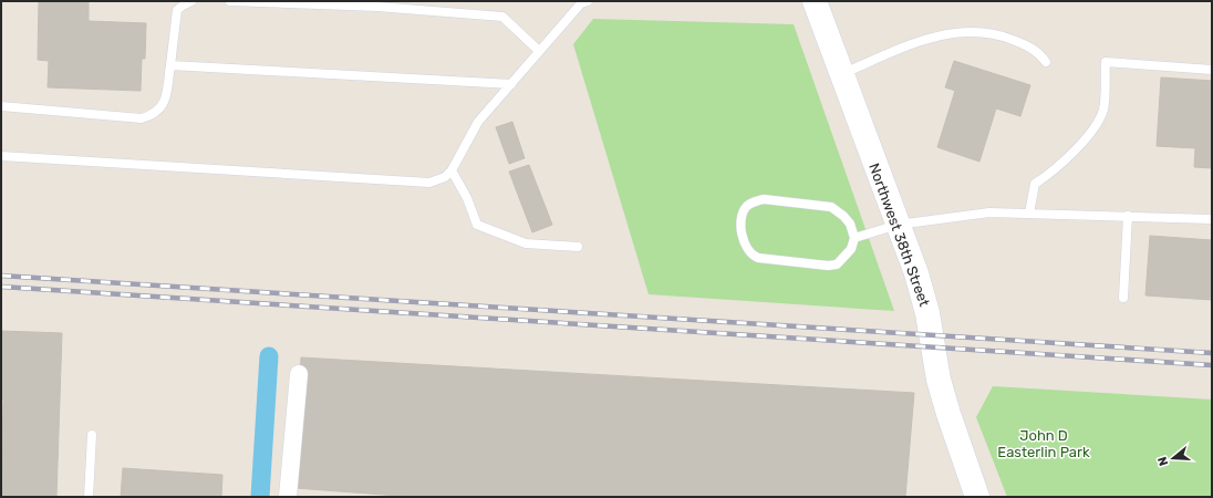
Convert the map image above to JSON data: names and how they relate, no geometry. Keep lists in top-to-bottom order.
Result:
{
  "streets": {
    "street": ["Northwest 38th Street"]
  },
  "parks": ["John D Easterlin Park"],
  "north": "left"
}
